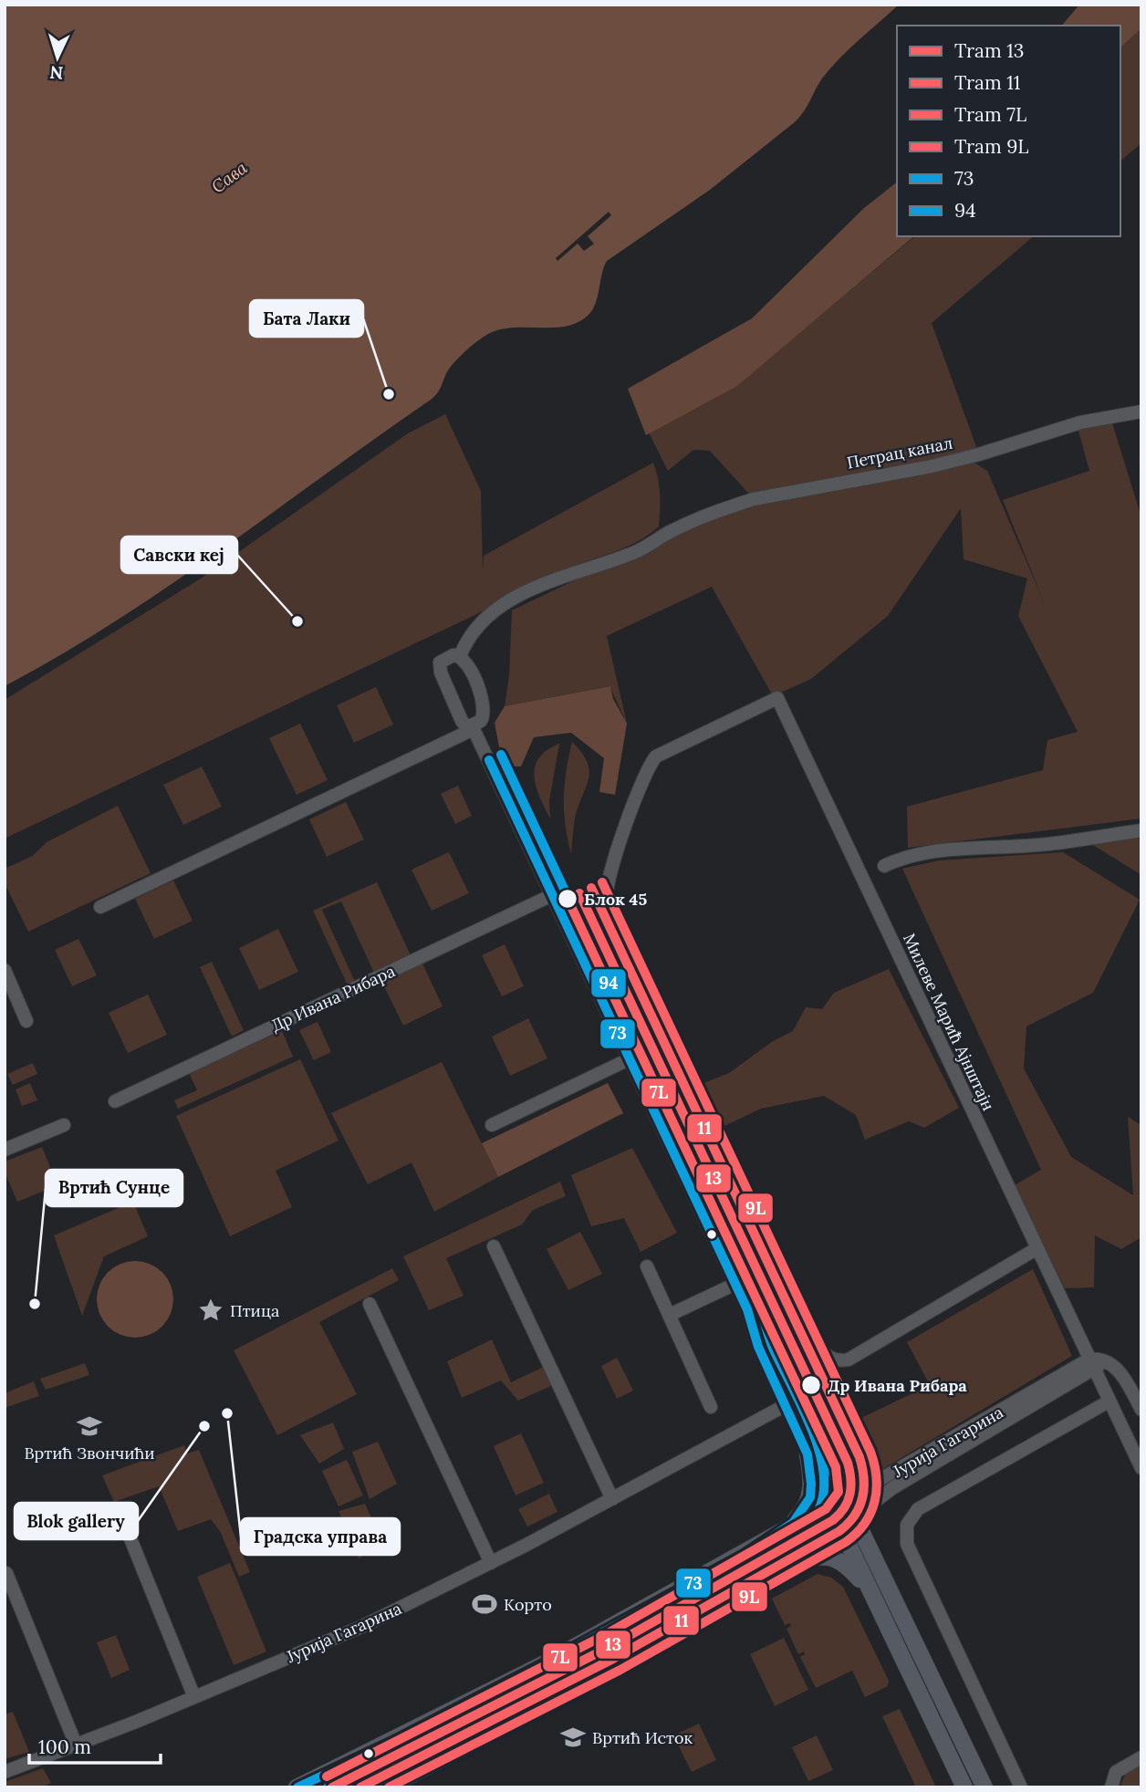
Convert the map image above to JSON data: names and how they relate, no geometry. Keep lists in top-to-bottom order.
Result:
{
  "streets": {
    "main road": ["Јурија Гагарина"],
    "street": ["Петрац канал", "Др Ивана Рибара", "Милеве Марић Ајнштајн"]
  },
  "crossings": [
    ["Милеве Марић Ајнштајн", "Јурија Гагарина"]
  ],
  "water": ["Сава"],
  "places": {
    "other": [
      "Бата Лаки",
      "Савски кеј",
      "Блок 45",
      "Вртић Сунце",
      "Др Ивана Рибара",
      "Градска управа",
      "Blok gallery"
    ],
    "place": ["Птица"],
    "school or university": ["Вртић Звончићи", "Вртић Исток"],
    "sports": ["Корто"]
  },
  "lines": [
    "transit line 94",
    "transit line 73",
    "tram line 9L",
    "tram line 11",
    "tram line 13",
    "tram line 7L"
  ],
  "legend": [
    "Tram 13",
    "Tram 11",
    "Tram 7L",
    "Tram 9L",
    "73",
    "94"
  ],
  "scale_bar": "100 m",
  "north": "bottom"
}
